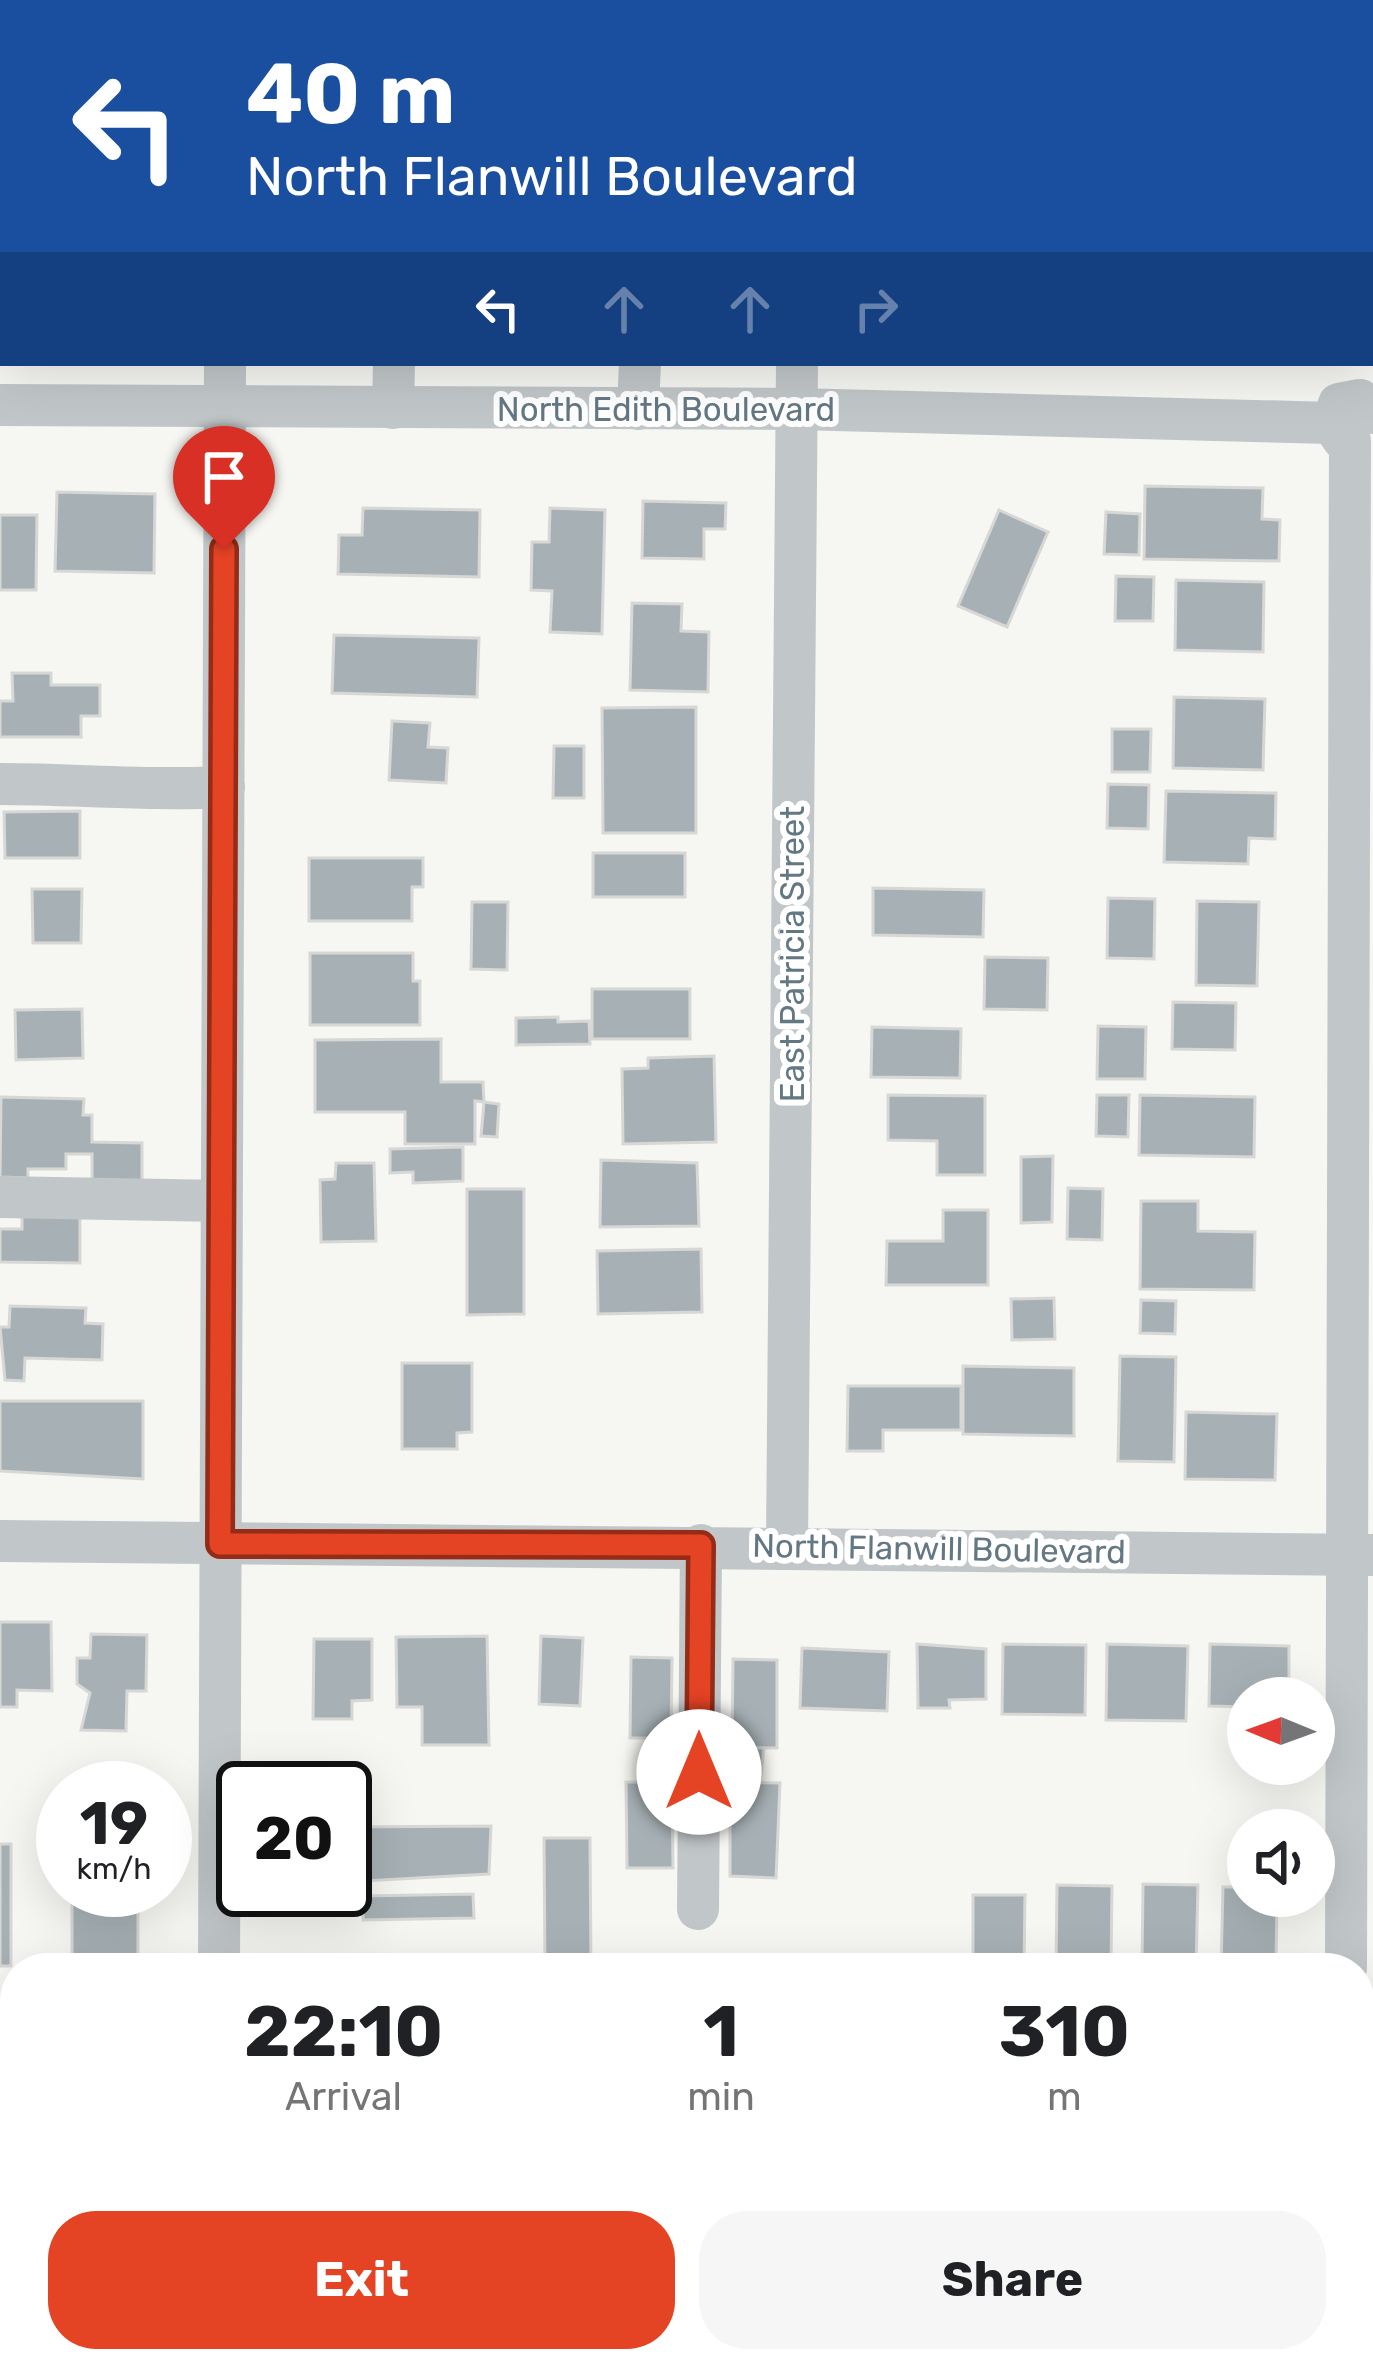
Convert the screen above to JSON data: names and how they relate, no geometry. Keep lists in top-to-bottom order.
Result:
{
  "streets": {
    "street": ["North Edith Boulevard", "East Patricia Street", "North Flanwill Boulevard"]
  },
  "crossings": [
    ["North Edith Boulevard", "East Patricia Street"],
    ["East Patricia Street", "North Flanwill Boulevard"]
  ],
  "north": "left",
  "page": {
    "turn": ["40 m", "North Flanwill Boulevard"],
    "speed": "19 km/h",
    "limit": "20",
    "eta": [
      "22:10",
      "Arrival",
      "1",
      "min",
      "310",
      "m"
    ],
    "buttons": ["Exit", "Share"]
  }
}
